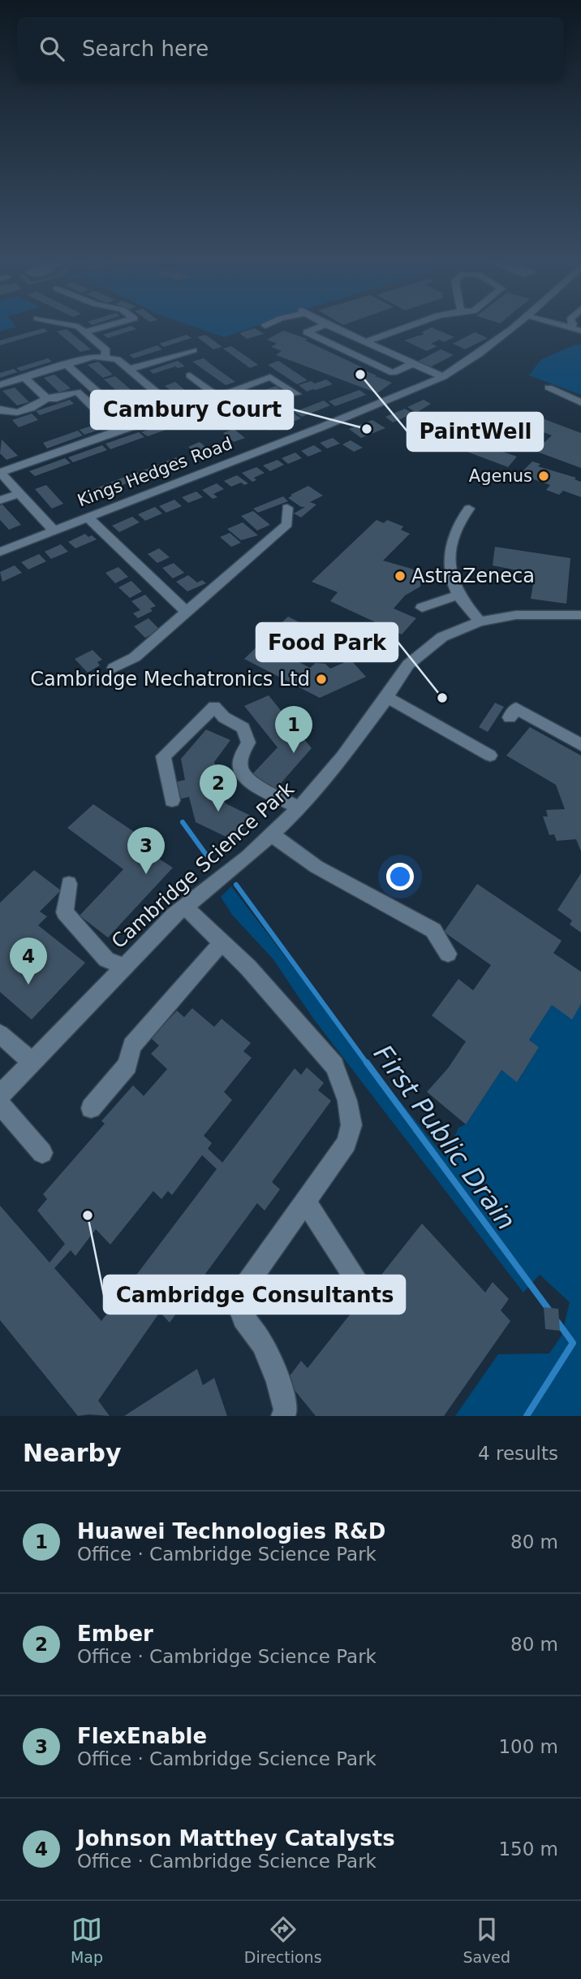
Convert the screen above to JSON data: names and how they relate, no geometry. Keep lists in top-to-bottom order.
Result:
{
  "streets": {
    "street": ["Kings Hedges Road", "Cambridge Science Park"]
  },
  "water": ["First Public Drain"],
  "places": [
    "PaintWell",
    "Cambury Court",
    "Agenus",
    "AstraZeneca",
    "Cambridge Mechatronics Ltd",
    "Food Park",
    "Cambridge Consultants"
  ],
  "page": {
    "search": "Search here",
    "pins": [
      "1",
      "2",
      "3",
      "4"
    ],
    "heading": ["Nearby", "4 results"],
    "list": [
      {
        "mark": "1",
        "name": "Huawei Technologies R&D",
        "note": "Office · Cambridge Science Park",
        "value": "80 m"
      },
      {
        "mark": "2",
        "name": "Ember",
        "note": "Office · Cambridge Science Park",
        "value": "80 m"
      },
      {
        "mark": "3",
        "name": "FlexEnable",
        "note": "Office · Cambridge Science Park",
        "value": "100 m"
      },
      {
        "mark": "4",
        "name": "Johnson Matthey Catalysts",
        "note": "Office · Cambridge Science Park",
        "value": "150 m"
      }
    ],
    "nav": ["Map", "Directions", "Saved"]
  }
}
